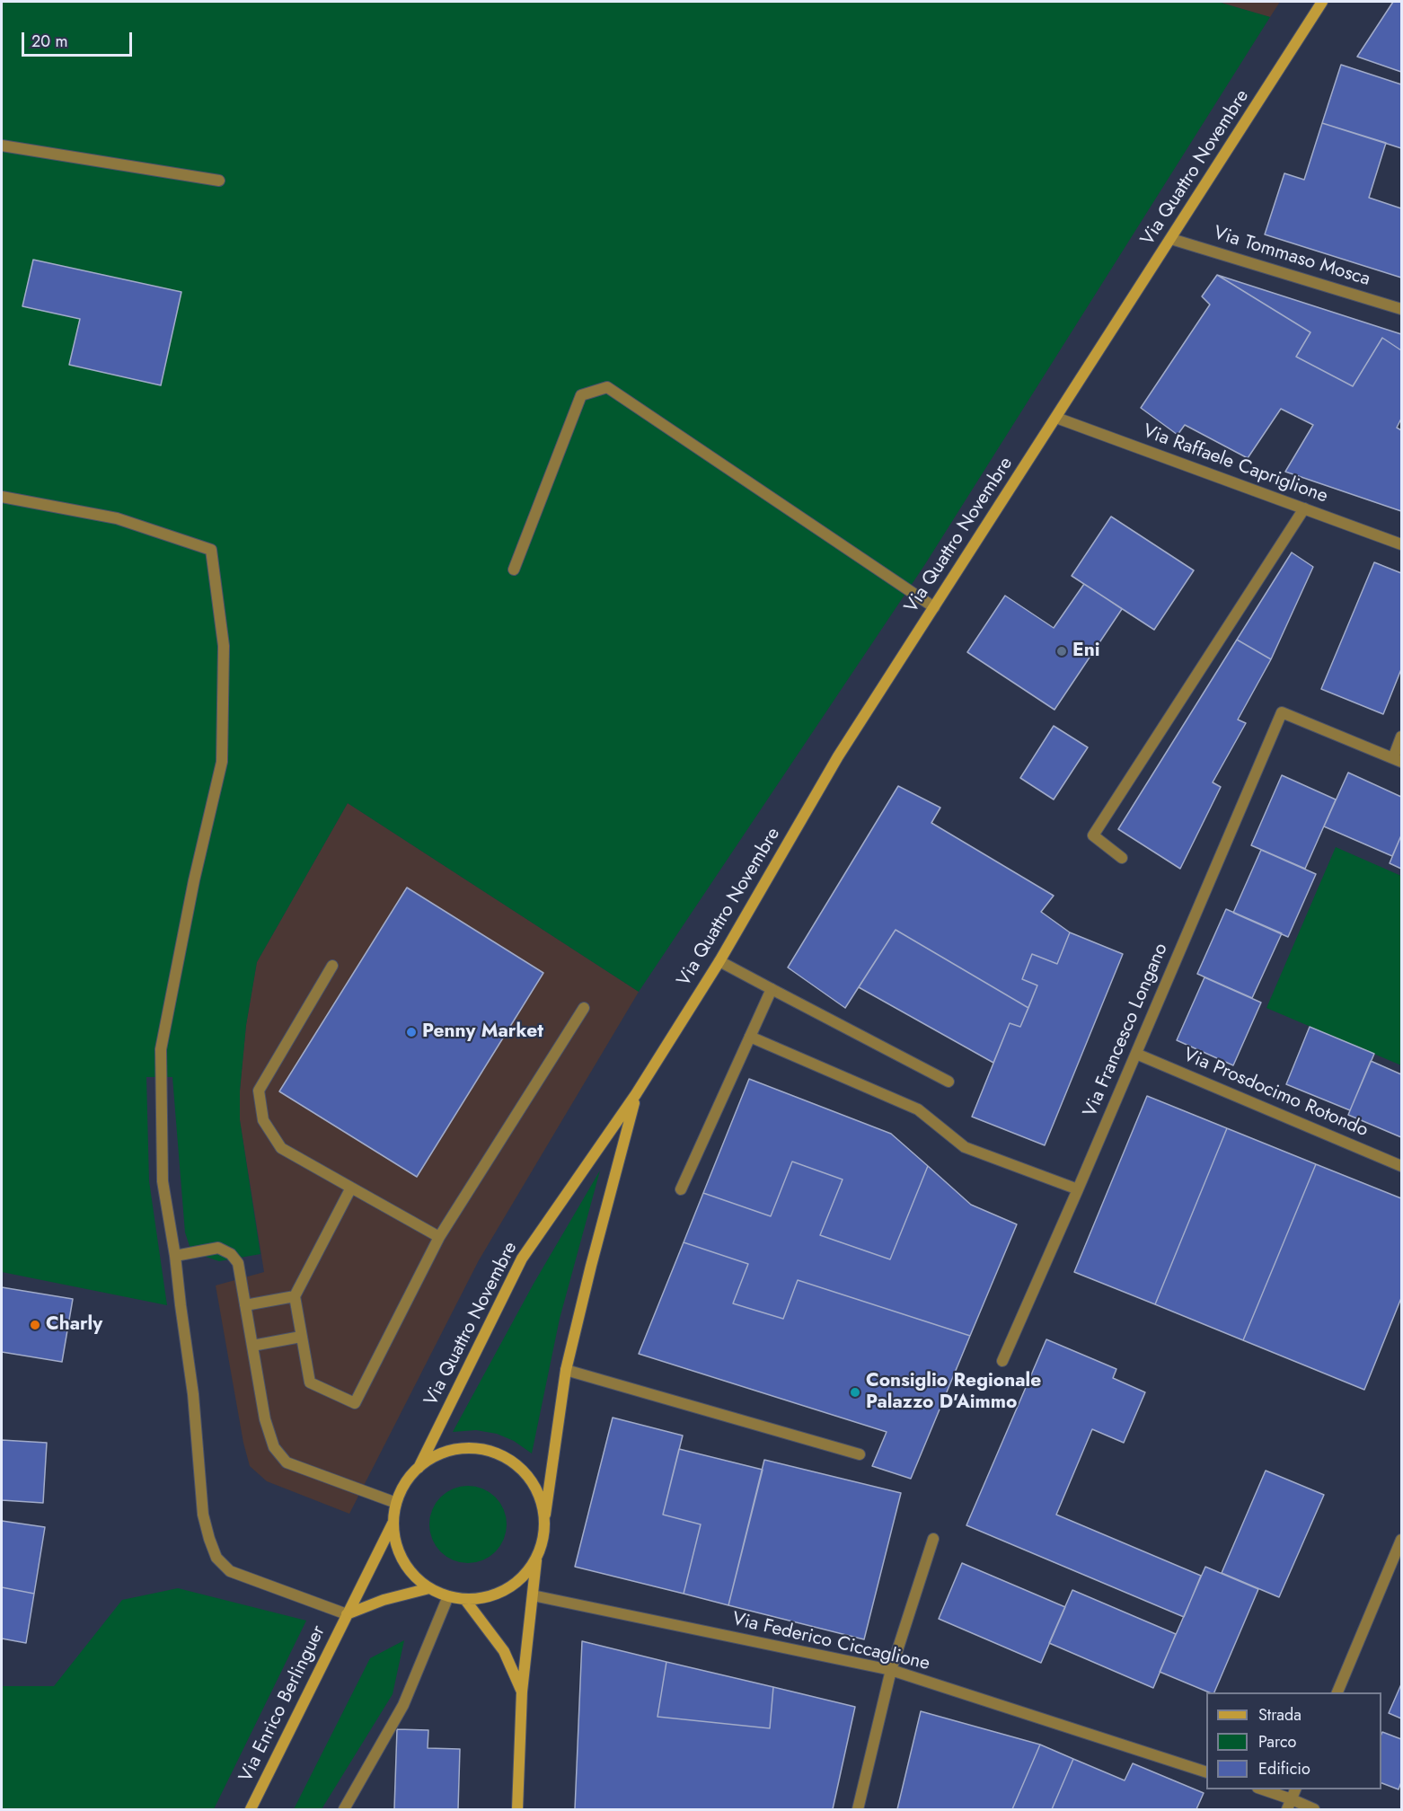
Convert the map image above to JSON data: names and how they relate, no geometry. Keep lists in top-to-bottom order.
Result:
{
  "streets": {
    "main road": ["Via Quattro Novembre", "Via Enrico Berlinguer"],
    "street": [
      "Via Tommaso Mosca",
      "Via Raffaele Capriglione",
      "Via Francesco Longano",
      "Via Prosdocimo Rotondo",
      "Via Federico Ciccaglione"
    ]
  },
  "crossings": [
    ["Via Quattro Novembre", "Via Tommaso Mosca"],
    ["Via Quattro Novembre", "Via Raffaele Capriglione"],
    ["Via Quattro Novembre", "Via Enrico Berlinguer"],
    ["Via Francesco Longano", "Via Prosdocimo Rotondo"]
  ],
  "places": [
    "Eni",
    "Penny Market",
    "Charly",
    "Consiglio Regionale Palazzo D'Aimmo"
  ],
  "legend": ["Strada", "Parco", "Edificio"],
  "scale_bar": "20 m"
}
